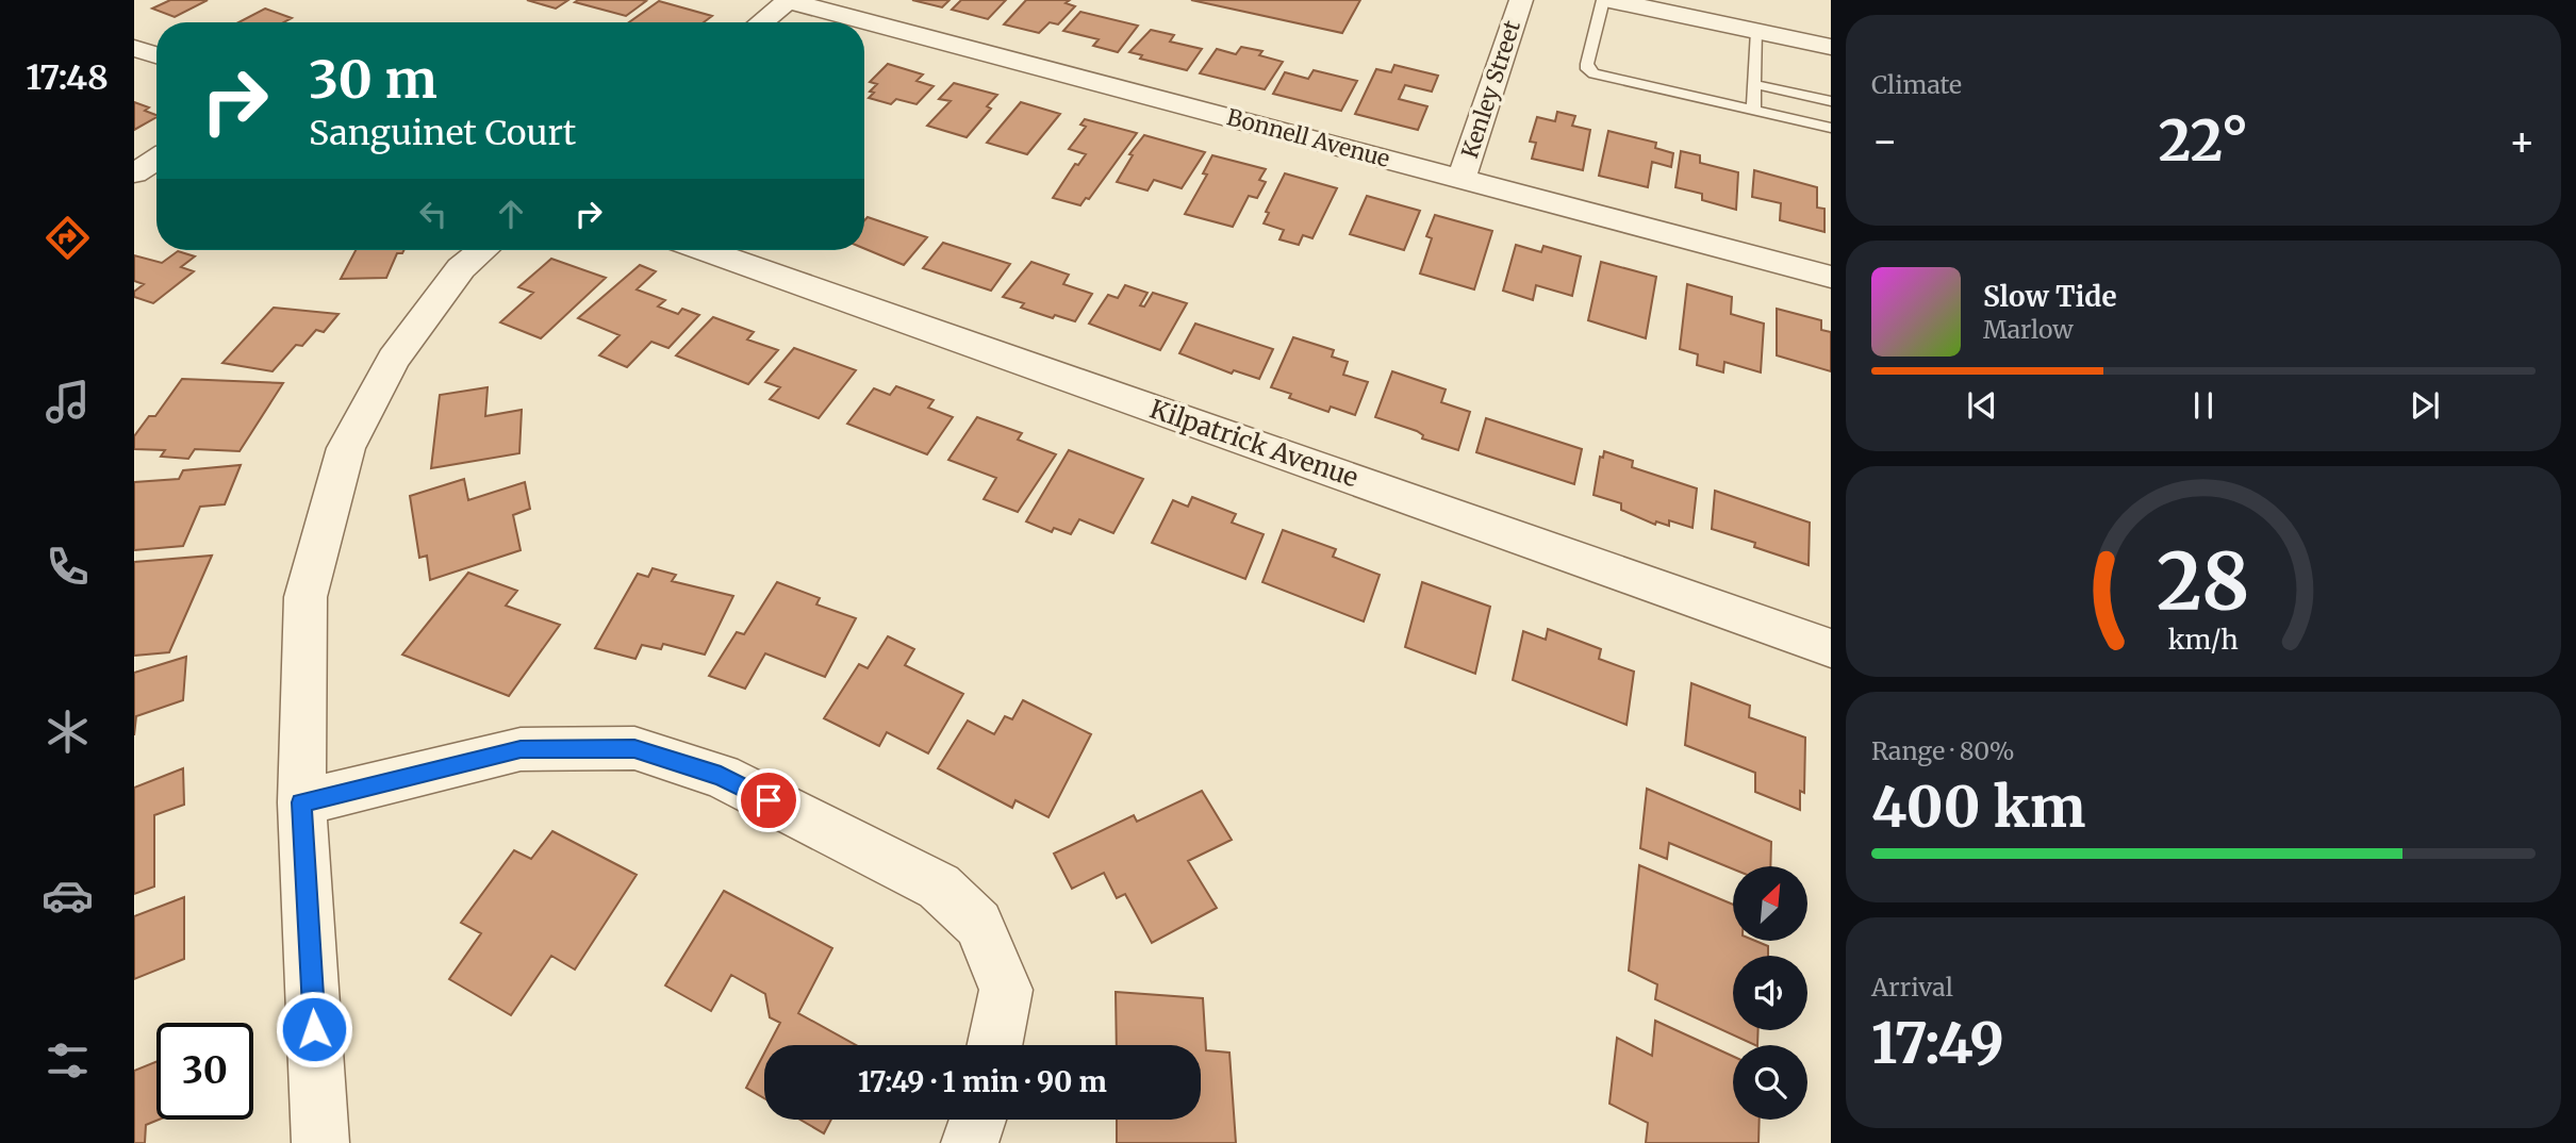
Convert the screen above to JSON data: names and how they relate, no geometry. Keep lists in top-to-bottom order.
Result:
{
  "streets": {
    "street": ["Kenley Street", "Bonnell Avenue", "Kilpatrick Avenue"]
  },
  "crossings": [
    ["Kenley Street", "Bonnell Avenue"]
  ],
  "north": "top right",
  "page": {
    "tabs": "17:48",
    "tile": [
      "Climate",
      ["Range · 80%", "400 km"],
      ["Arrival", "17:49"]
    ],
    "turn": ["30 m", "Sanguinet Court"],
    "heat": ["−", "22°", "+"],
    "song": ["Slow Tide", "Marlow"],
    "limit": "30",
    "trip": "17:49 · 1 min · 90 m",
    "gauge": ["28", "km/h"]
  }
}
